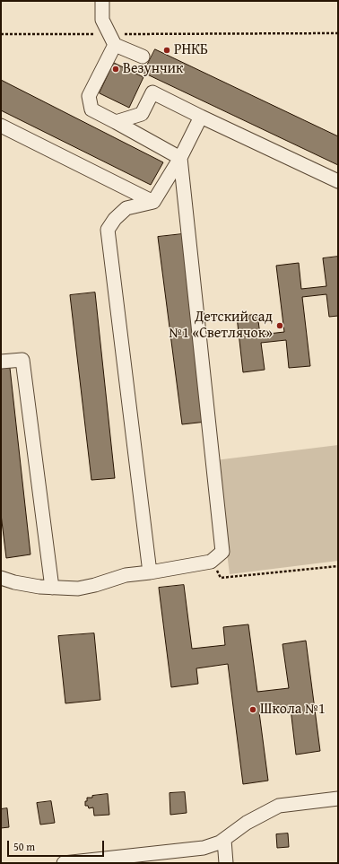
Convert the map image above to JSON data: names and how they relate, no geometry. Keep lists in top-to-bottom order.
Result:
{
  "places": [
    "РНКБ",
    "Везунчик",
    "Детский сад №1 «Светлячок»",
    "Школа №1"
  ],
  "scale_bar": "50 m"
}
